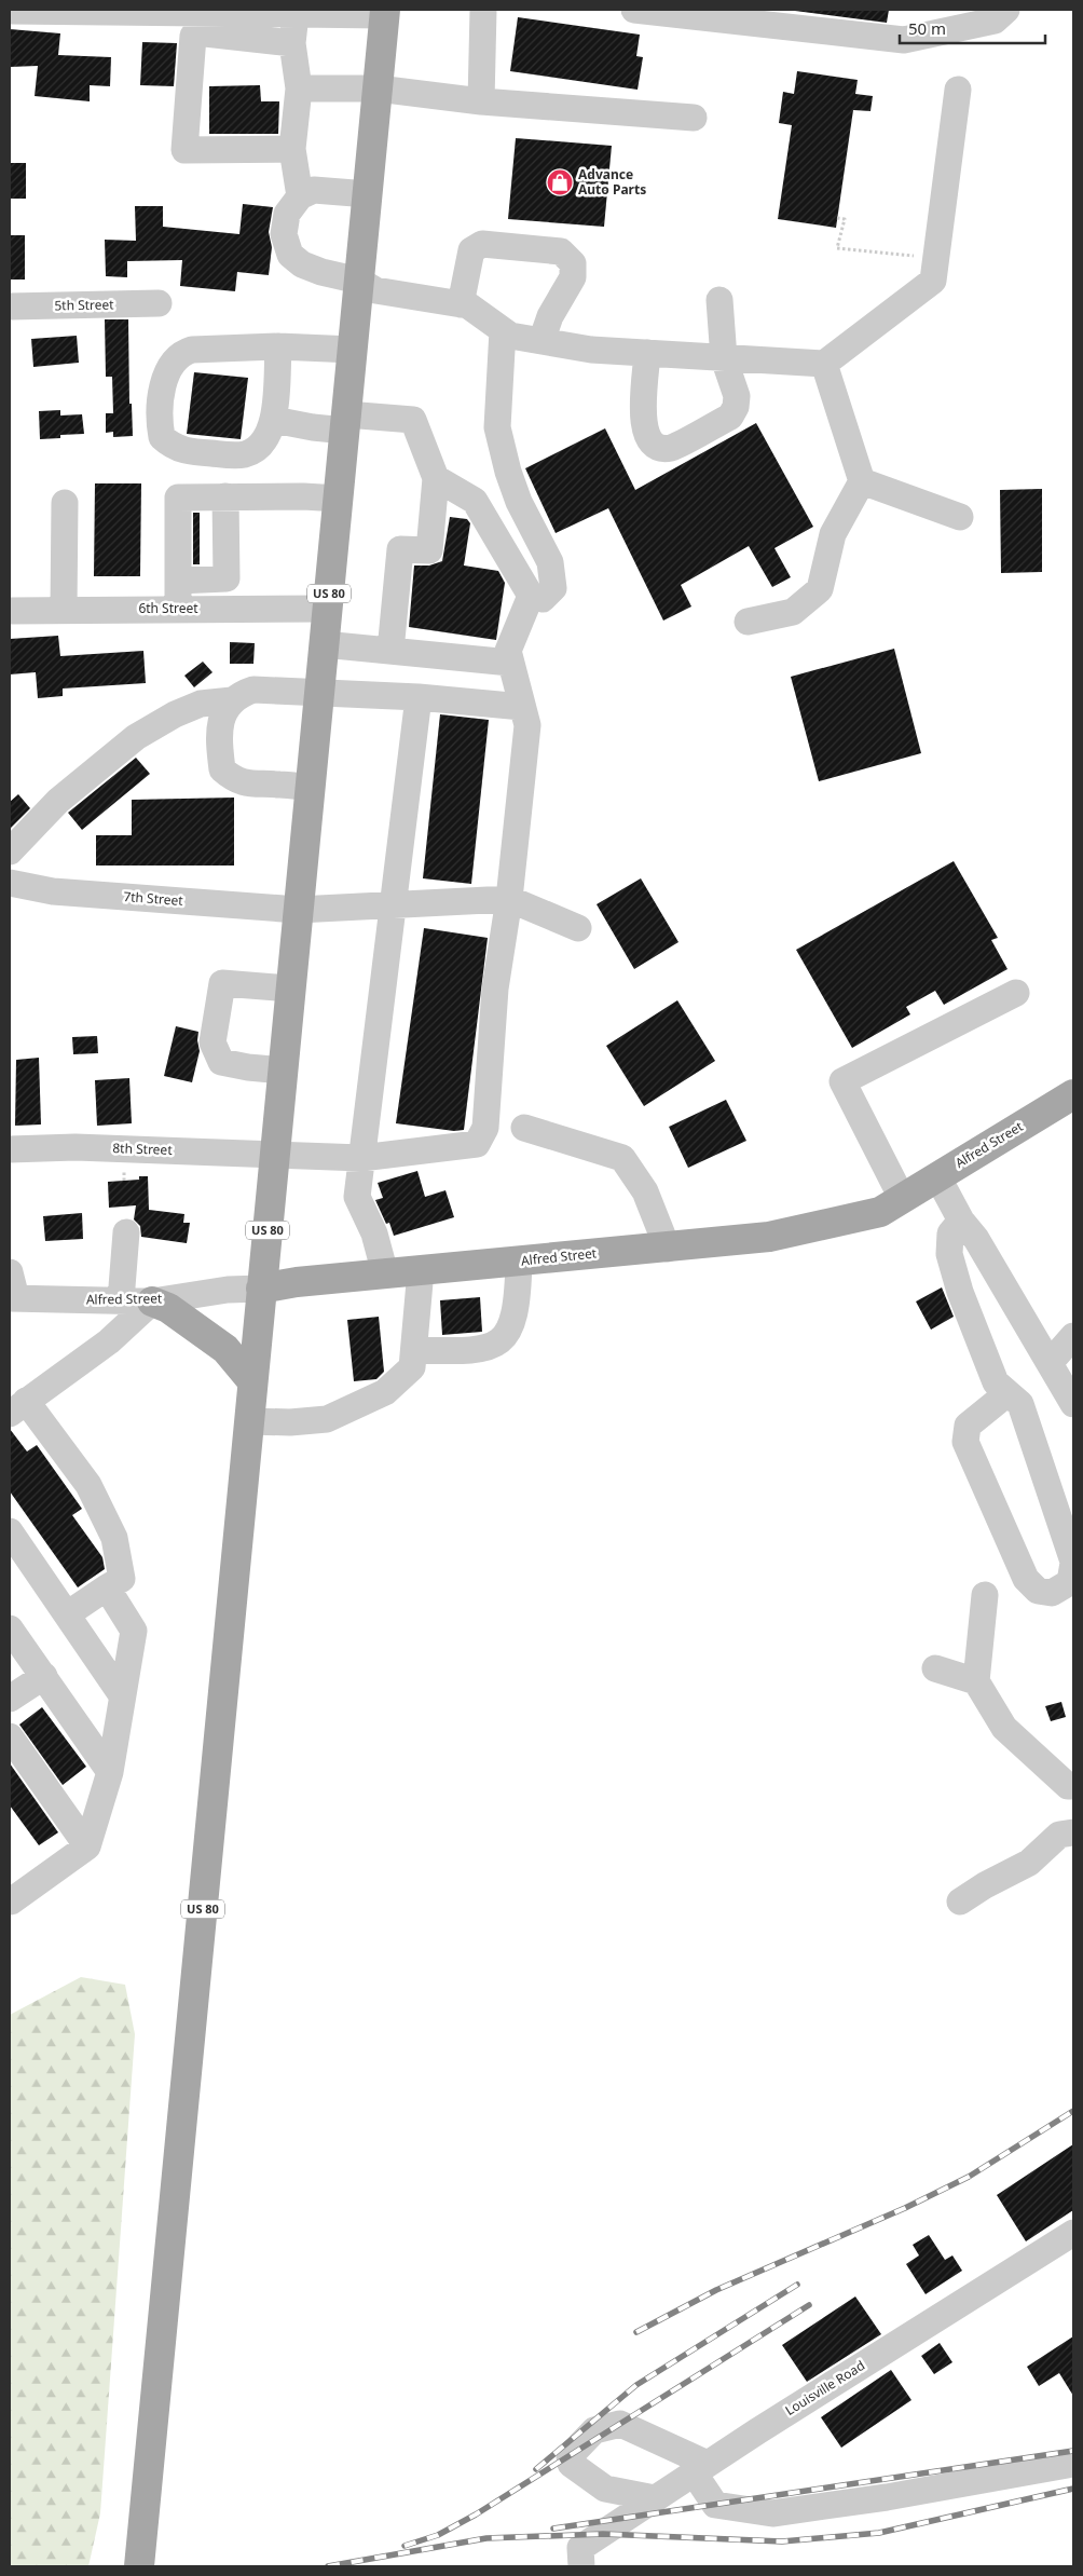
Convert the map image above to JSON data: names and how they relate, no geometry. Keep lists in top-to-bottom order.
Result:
{
  "streets": {
    "main road": ["US 80", "Alfred Street"],
    "street": [
      "5th Street",
      "6th Street",
      "7th Street",
      "8th Street",
      "Louisville Road"
    ]
  },
  "crossings": [
    ["US 80", "6th Street"],
    ["US 80", "7th Street"],
    ["US 80", "Alfred Street"],
    ["US 80", "8th Street"],
    ["7th Street", "8th Street"]
  ],
  "places": {
    "shop": ["Advance Auto Parts"]
  },
  "scale_bar": "50 m"
}
